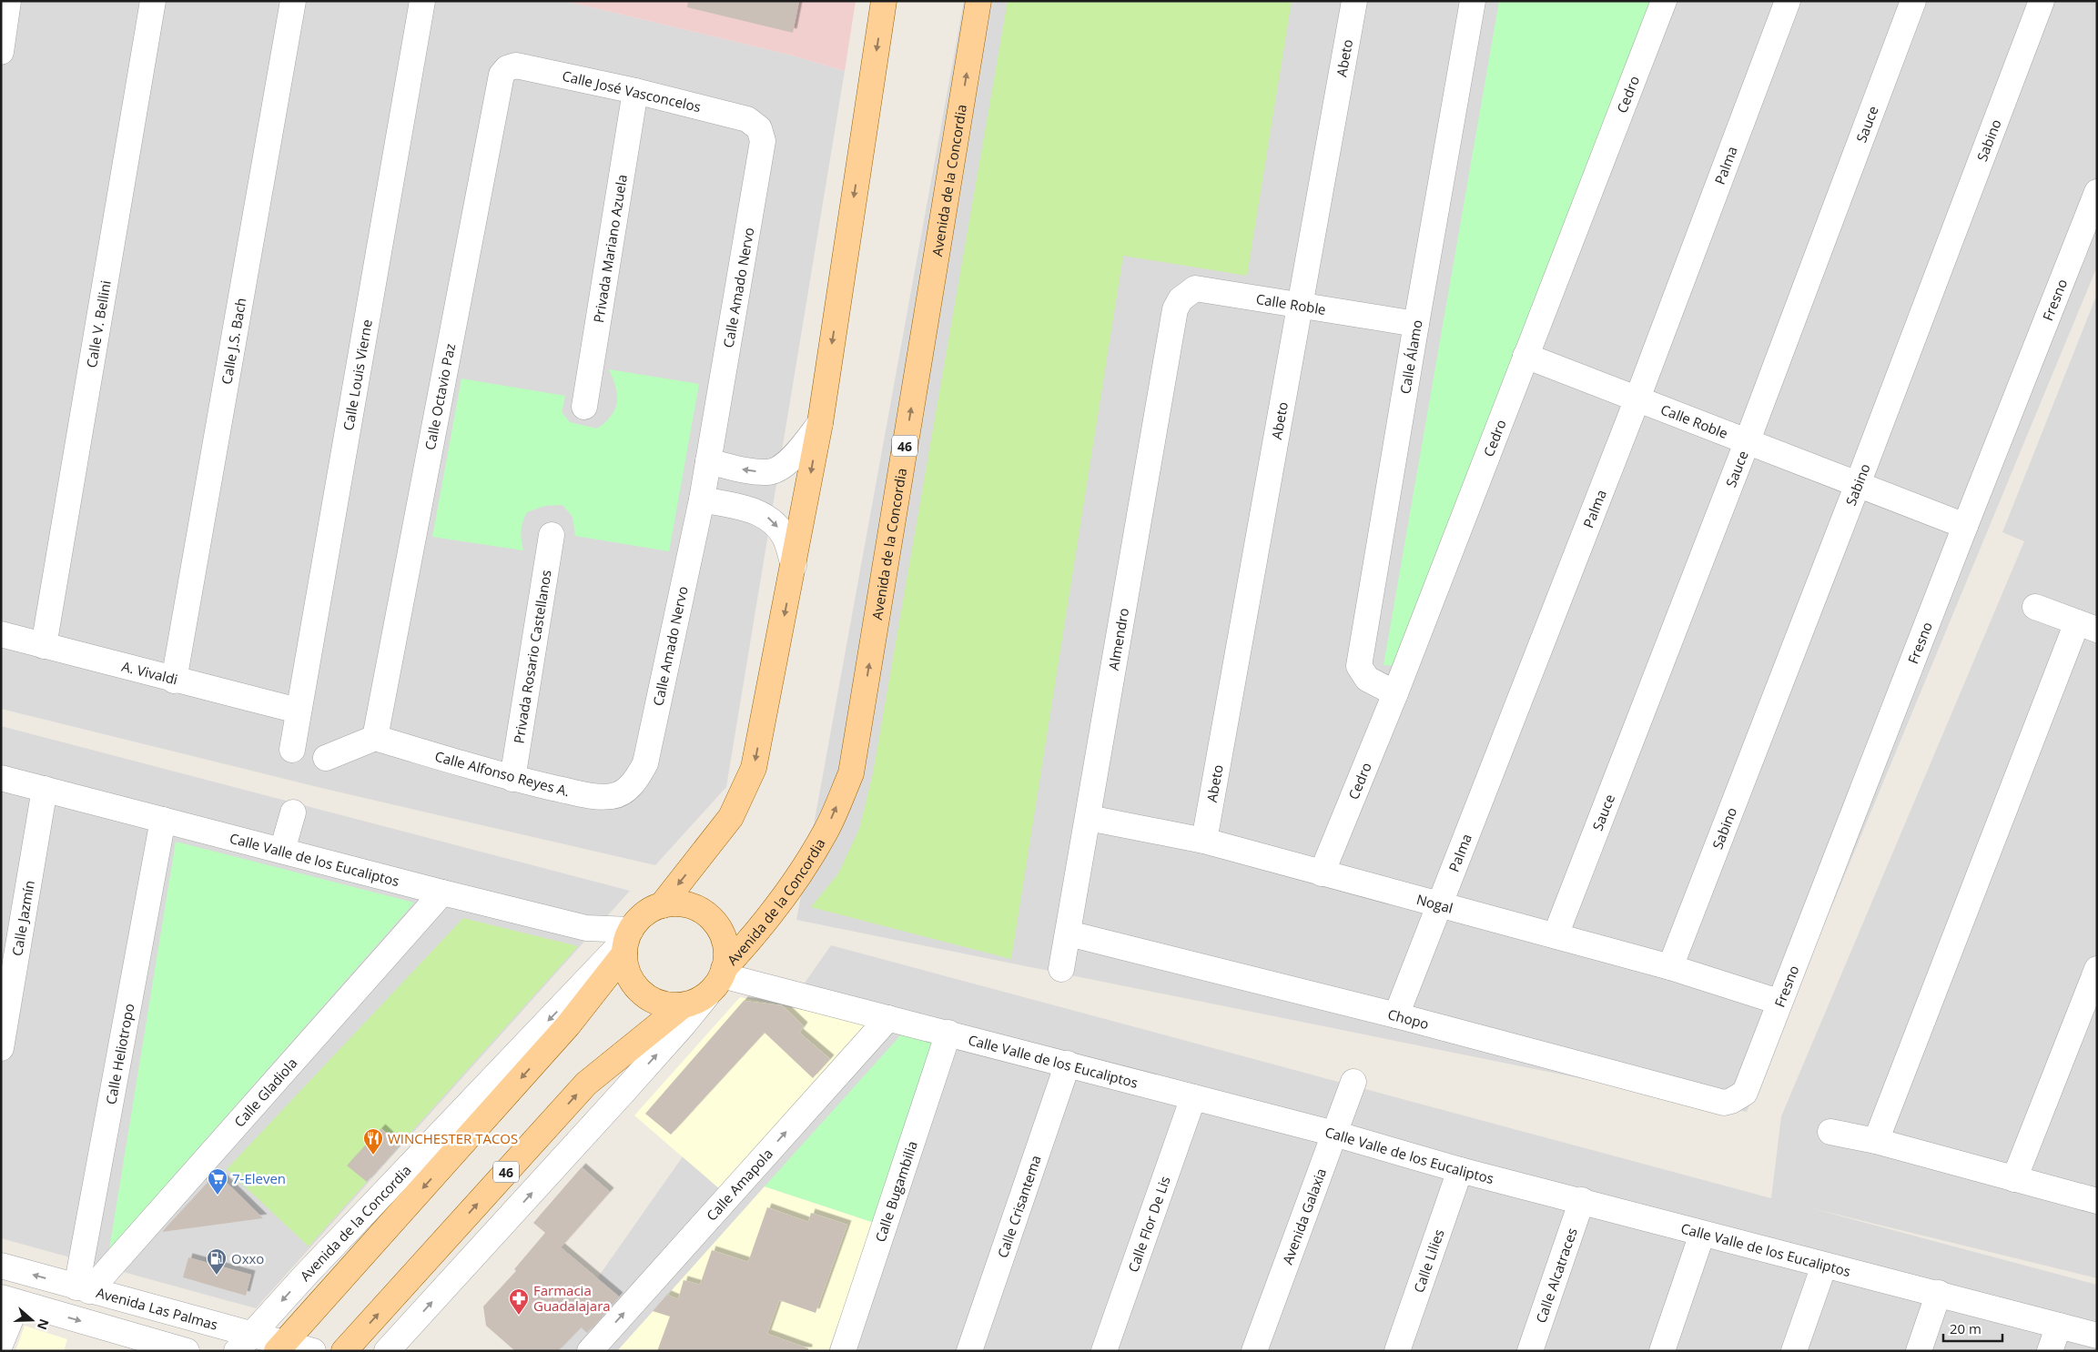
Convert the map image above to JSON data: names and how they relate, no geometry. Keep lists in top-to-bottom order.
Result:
{
  "streets": {
    "main road": ["Avenida de la Concordia", "46"],
    "street": [
      "Abeto",
      "Calle José Vasconcelos",
      "Cedro",
      "Sauce",
      "Sabino",
      "Palma",
      "Privada Mariano Azuela",
      "Calle Amado Nervo",
      "Fresno",
      "Calle Roble",
      "Calle V. Bellini",
      "Calle J.S. Bach",
      "Calle Álamo",
      "Calle Louis Vierne",
      "Calle Octavio Paz",
      "Almendro",
      "Privada Rosario Castellanos",
      "A. Vivaldi",
      "Calle Alfonso Reyes A.",
      "Calle Valle de los Eucaliptos",
      "Nogal",
      "Calle Jazmín",
      "Chopo",
      "Calle Heliotropo",
      "Calle Gladiola",
      "Calle Amapola",
      "Calle Bugambilia",
      "Calle Crisantema",
      "Avenida Galaxia",
      "Calle Flor De Lis",
      "Calle Lilies",
      "Calle Alcatraces",
      "Avenida Las Palmas"
    ]
  },
  "crossings": [
    ["Abeto", "Calle Roble"],
    ["Abeto", "Nogal"],
    ["Calle José Vasconcelos", "Privada Mariano Azuela"],
    ["Calle José Vasconcelos", "Calle Amado Nervo"],
    ["Calle José Vasconcelos", "Calle Octavio Paz"],
    ["Cedro", "Calle Roble"],
    ["Cedro", "Calle Álamo"],
    ["Cedro", "Nogal"],
    ["Sauce", "Calle Roble"],
    ["Sauce", "Nogal"],
    ["Sabino", "Calle Roble"],
    ["Sabino", "Nogal"],
    ["Palma", "Calle Roble"],
    ["Palma", "Nogal"],
    ["Palma", "Chopo"],
    ["Avenida de la Concordia", "46"],
    ["Avenida de la Concordia", "Calle Valle de los Eucaliptos"],
    ["Avenida de la Concordia", "Avenida Las Palmas"],
    ["Calle Amado Nervo", "Calle Alfonso Reyes A."],
    ["Fresno", "Calle Roble"],
    ["Fresno", "Nogal"],
    ["Fresno", "Chopo"],
    ["Calle Roble", "Calle Álamo"],
    ["Calle Roble", "Almendro"],
    ["Calle V. Bellini", "A. Vivaldi"],
    ["Calle J.S. Bach", "A. Vivaldi"],
    ["Calle Louis Vierne", "A. Vivaldi"],
    ["Calle Octavio Paz", "Calle Alfonso Reyes A."],
    ["46", "Calle Valle de los Eucaliptos"],
    ["Almendro", "Nogal"],
    ["Almendro", "Chopo"],
    ["Privada Rosario Castellanos", "Calle Alfonso Reyes A."],
    ["Calle Valle de los Eucaliptos", "Calle Jazmín"],
    ["Calle Valle de los Eucaliptos", "Calle Heliotropo"],
    ["Calle Valle de los Eucaliptos", "Calle Gladiola"],
    ["Calle Valle de los Eucaliptos", "Calle Amapola"],
    ["Calle Valle de los Eucaliptos", "Calle Bugambilia"],
    ["Calle Valle de los Eucaliptos", "Calle Crisantema"],
    ["Calle Valle de los Eucaliptos", "Avenida Galaxia"],
    ["Calle Valle de los Eucaliptos", "Calle Flor De Lis"],
    ["Calle Valle de los Eucaliptos", "Calle Lilies"],
    ["Calle Valle de los Eucaliptos", "Calle Alcatraces"],
    ["Calle Heliotropo", "Calle Gladiola"],
    ["Calle Heliotropo", "Avenida Las Palmas"],
    ["Calle Gladiola", "Avenida Las Palmas"]
  ],
  "places": {
    "restaurant": ["WINCHESTER TACOS"],
    "supermarket": ["7-Eleven"],
    "fuel station": ["Oxxo"],
    "pharmacy": ["Farmacia Guadalajara"]
  },
  "scale_bar": "20 m",
  "north": "right"
}
